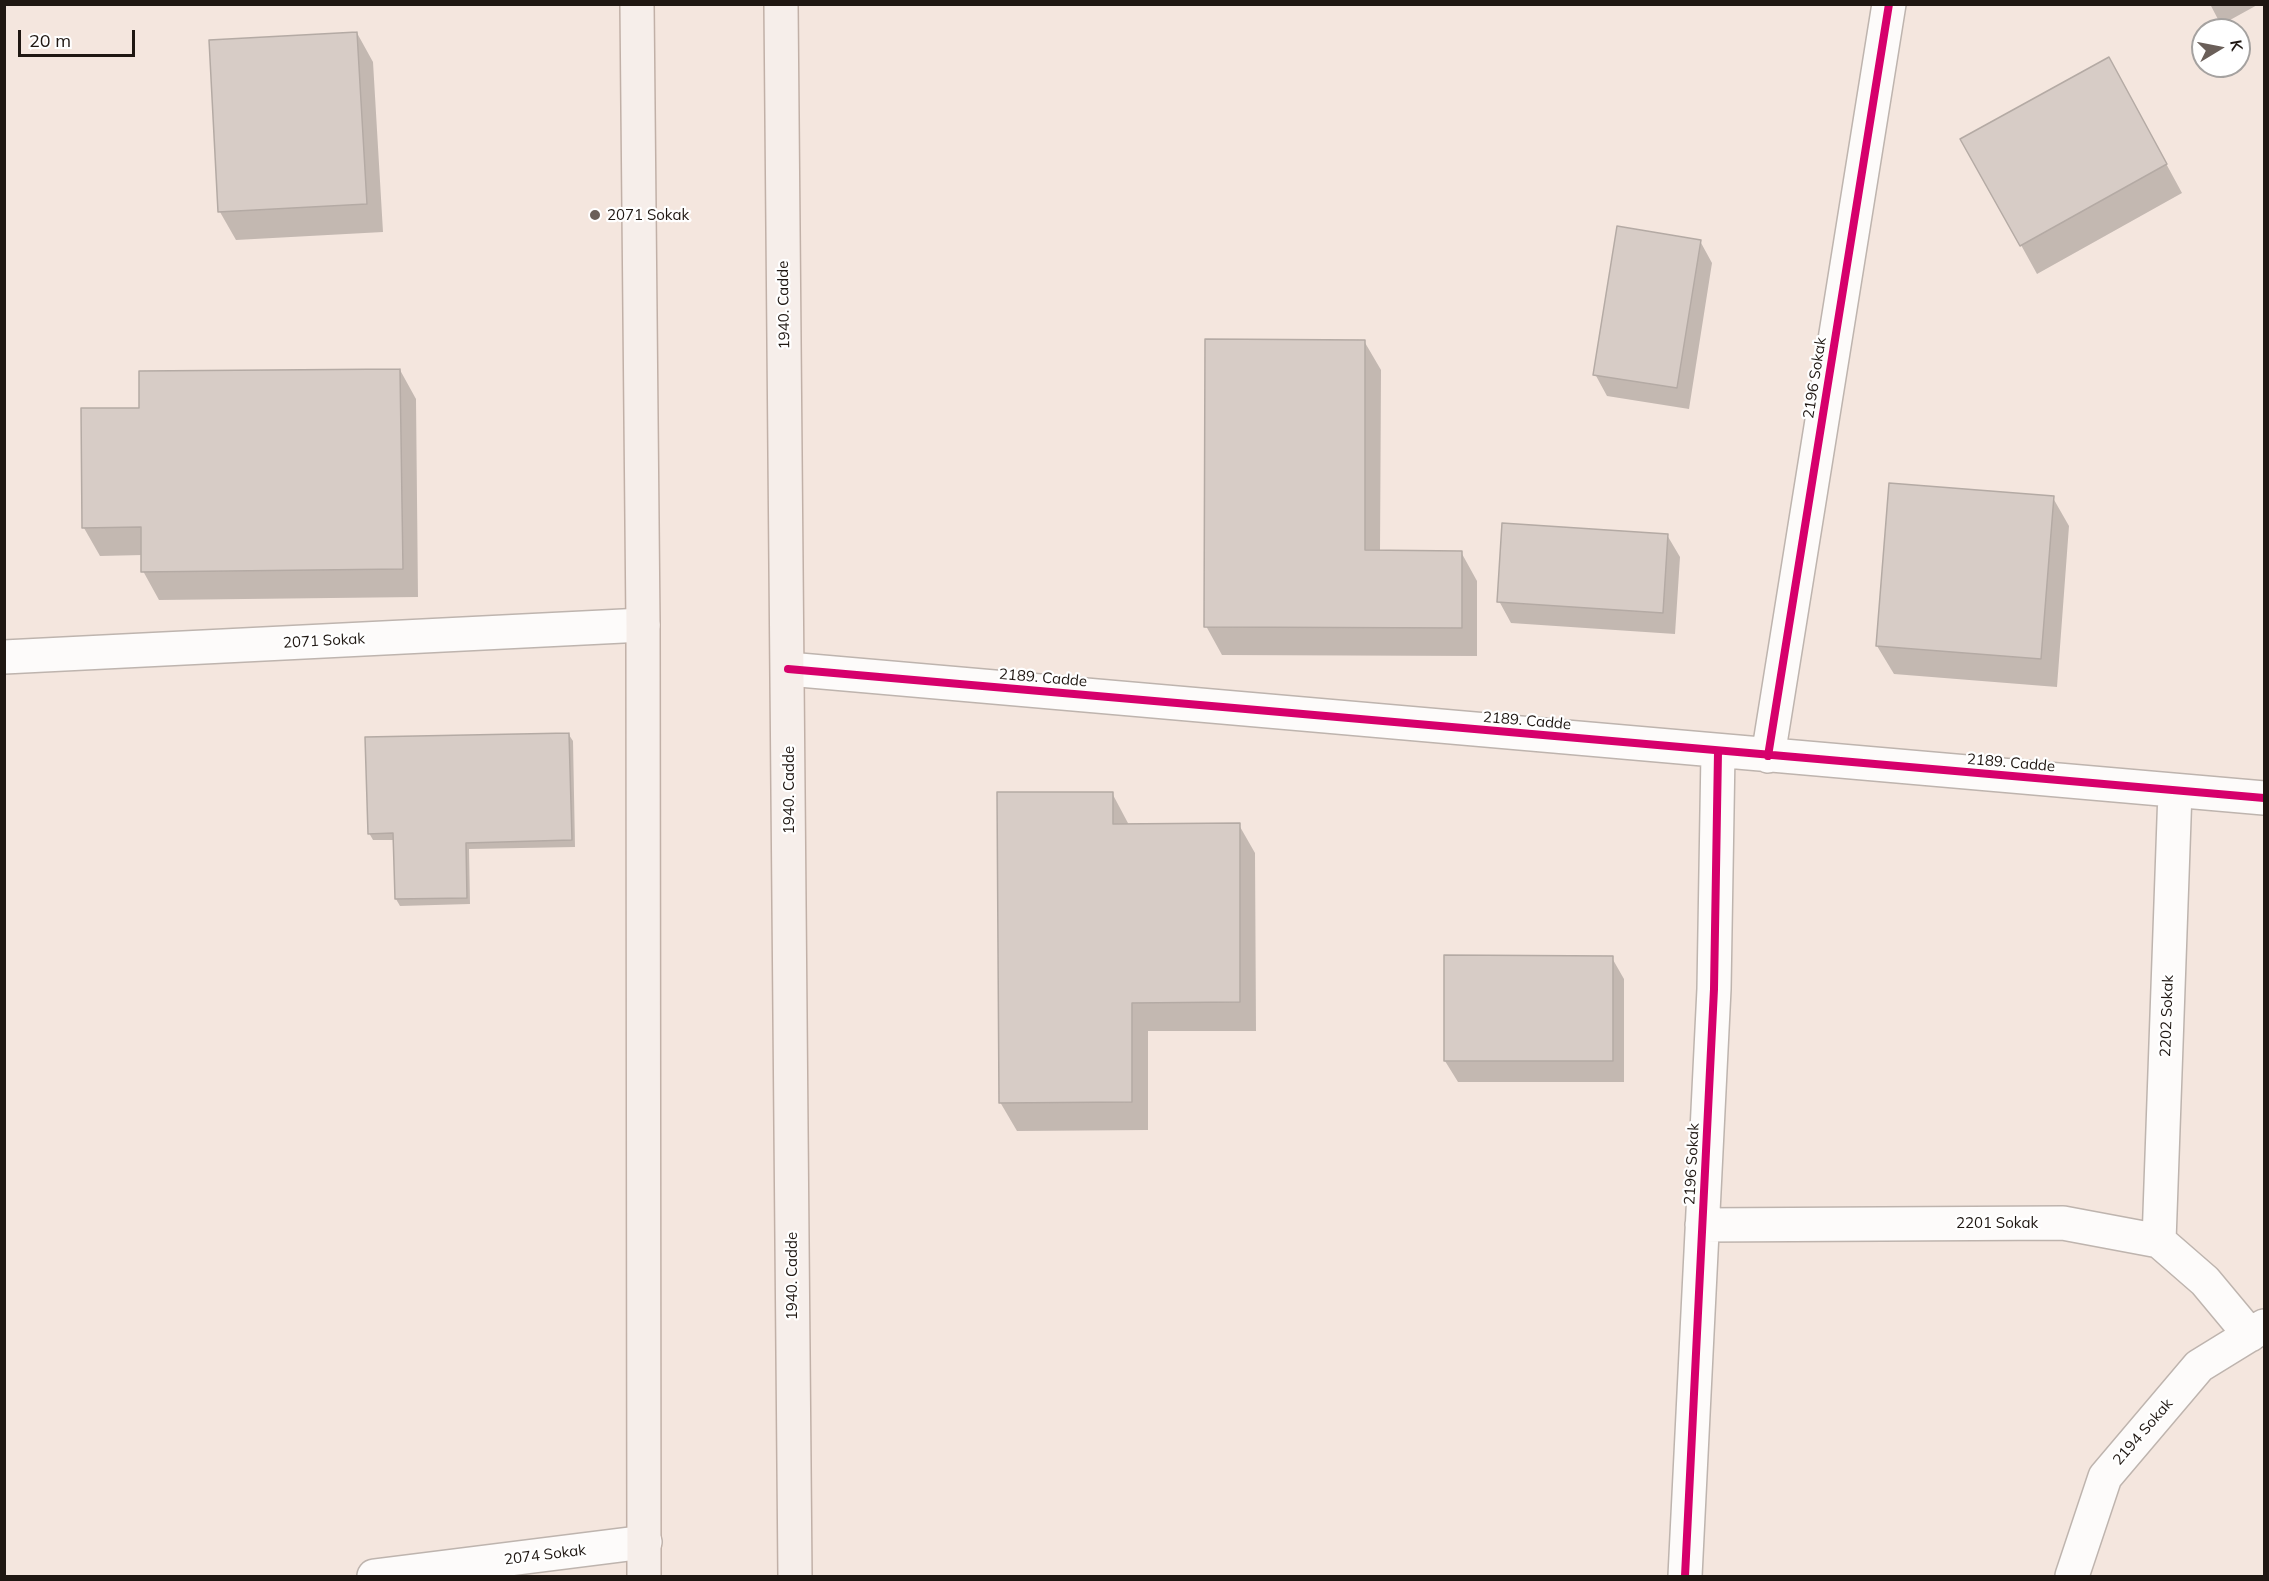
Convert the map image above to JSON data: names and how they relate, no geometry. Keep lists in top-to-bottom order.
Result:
{
  "streets": {
    "main road": ["1940. Cadde"],
    "street": [
      "2196 Sokak",
      "2071 Sokak",
      "2189. Cadde",
      "2202 Sokak",
      "2201 Sokak",
      "2194 Sokak",
      "2074 Sokak"
    ]
  },
  "crossings": [
    ["1940. Cadde", "2189. Cadde"],
    ["2196 Sokak", "2189. Cadde"],
    ["2196 Sokak", "2201 Sokak"],
    ["2189. Cadde", "2202 Sokak"],
    ["2202 Sokak", "2201 Sokak"]
  ],
  "places": ["2071 Sokak"],
  "scale_bar": "20 m",
  "north": "right"
}
